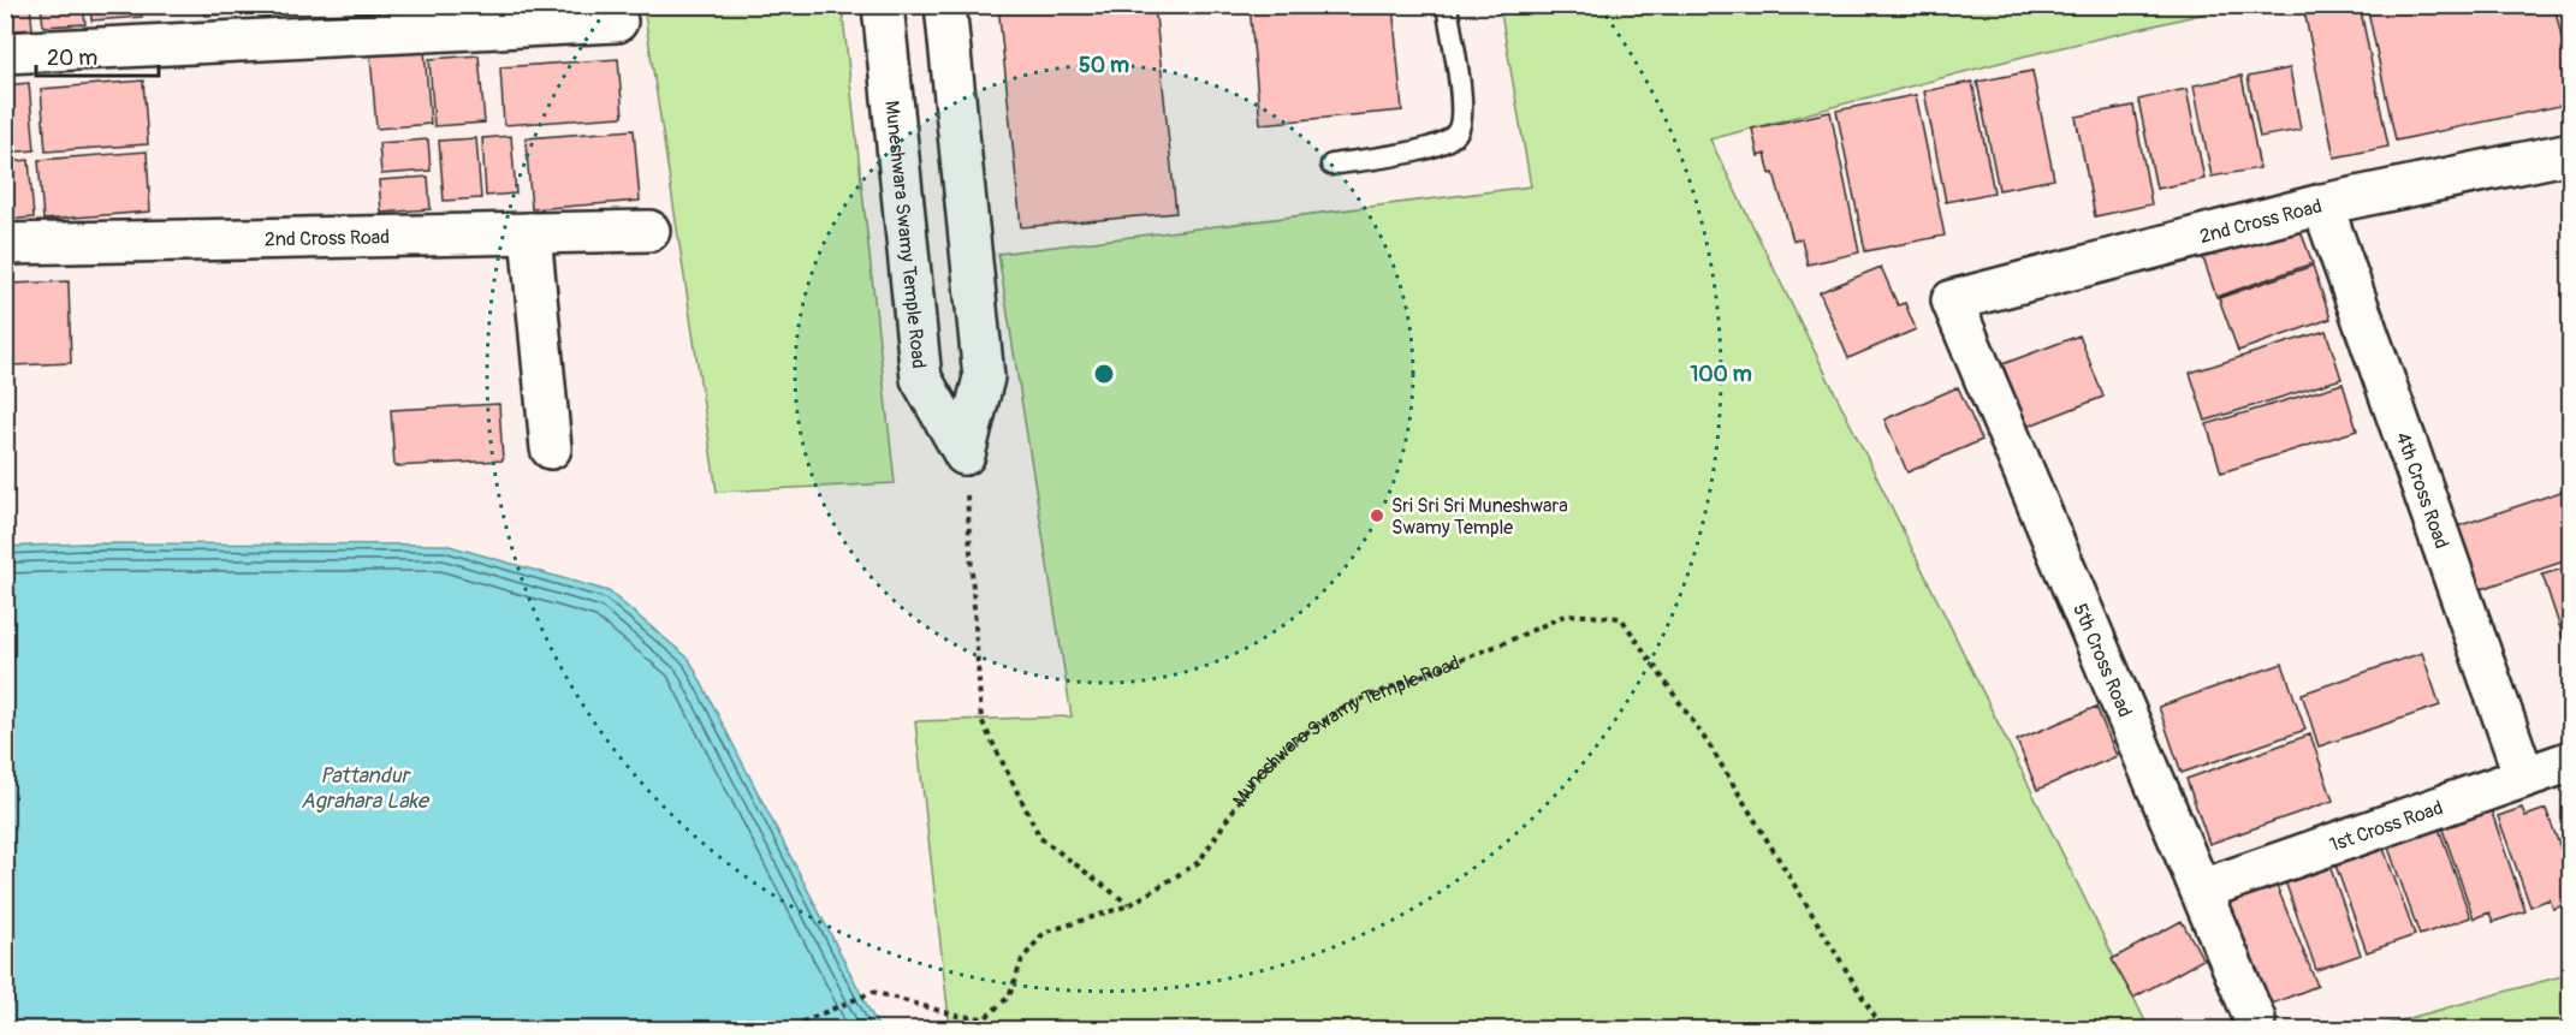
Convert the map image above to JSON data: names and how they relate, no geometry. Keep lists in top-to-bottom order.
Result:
{
  "streets": {
    "street": [
      "2nd Cross Road",
      "Muneshwara Swamy Temple Road",
      "4th Cross Road",
      "5th Cross Road",
      "1st Cross Road"
    ]
  },
  "crossings": [
    ["2nd Cross Road", "4th Cross Road"],
    ["2nd Cross Road", "5th Cross Road"],
    ["4th Cross Road", "1st Cross Road"],
    ["5th Cross Road", "1st Cross Road"]
  ],
  "water": ["Pattandur Agrahara Lake"],
  "places": ["Sri Sri Sri Muneshwara Swamy Temple"],
  "scale_bar": "20 m",
  "rings": ["50 m", "100 m"]
}
